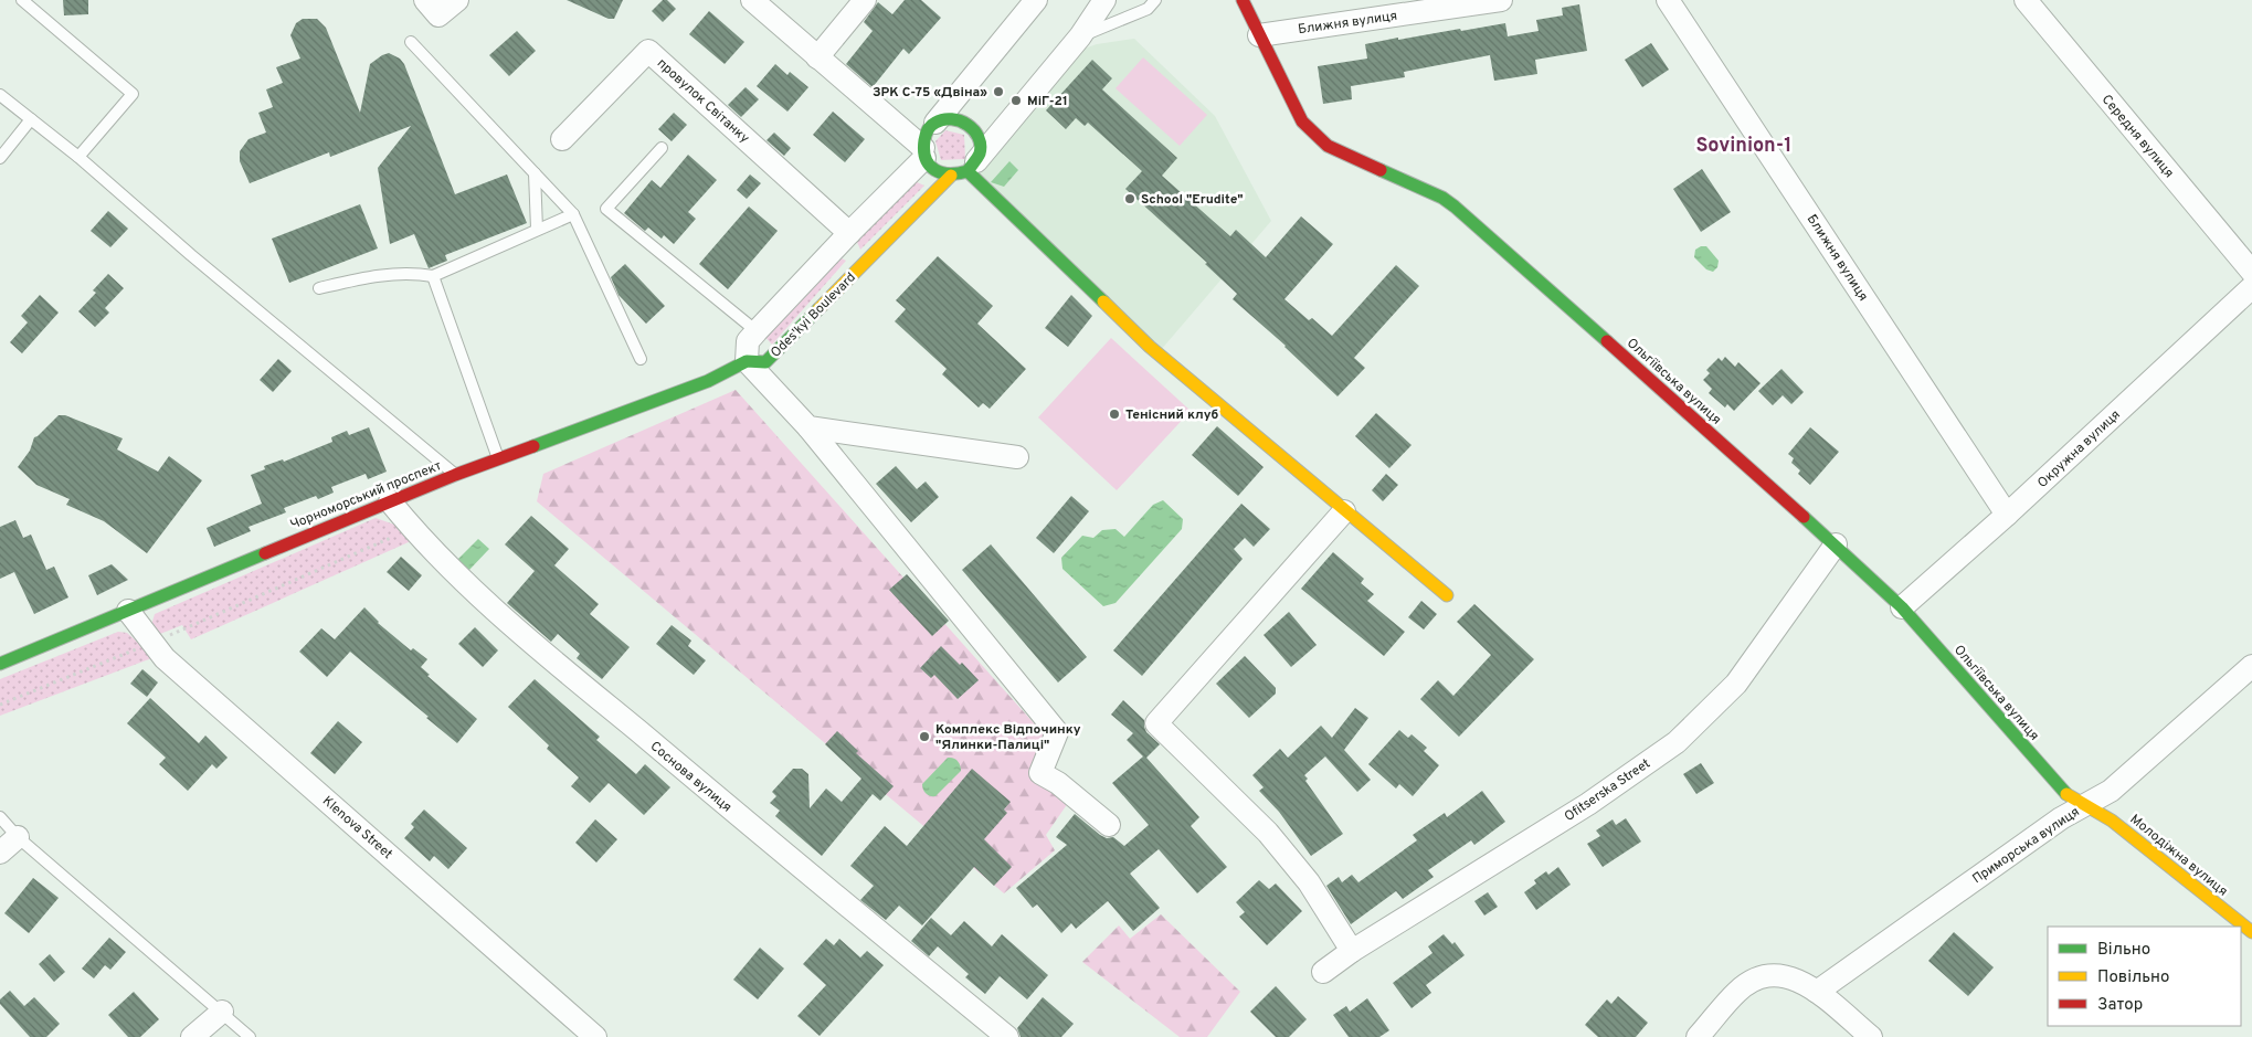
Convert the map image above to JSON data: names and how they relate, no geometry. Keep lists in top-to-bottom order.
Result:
{
  "streets": {
    "street": [
      "Ближня вулиця",
      "провулок Світанку",
      "Середня вулиця",
      "Odes'kyi Boulevard",
      "Ольгіївська вулиця",
      "Окружна вулиця",
      "Чорноморський проспект",
      "Соснова вулиця",
      "Ofitserska Street",
      "Klenova Street",
      "Приморська вулиця",
      "Молодіжна вулиця"
    ]
  },
  "crossings": [
    ["Ближня вулиця", "Ольгіївська вулиця"],
    ["Ближня вулиця", "Окружна вулиця"],
    ["провулок Світанку", "Odes'kyi Boulevard"],
    ["Odes'kyi Boulevard", "Чорноморський проспект"],
    ["Ольгіївська вулиця", "Окружна вулиця"],
    ["Ольгіївська вулиця", "Ofitserska Street"],
    ["Ольгіївська вулиця", "Приморська вулиця"],
    ["Ольгіївська вулиця", "Молодіжна вулиця"],
    ["Чорноморський проспект", "Соснова вулиця"],
    ["Чорноморський проспект", "Klenova Street"],
    ["Приморська вулиця", "Молодіжна вулиця"]
  ],
  "districts": ["Sovinion-1"],
  "places": [
    "ЗРК С-75 «Двіна»",
    "МіГ-21",
    "School \"Erudite\"",
    "Тенісний клуб",
    "Комплекс Відпочинку \"Ялинки-Палиці\""
  ],
  "legend": ["Вільно", "Повільно", "Затор"]
}
